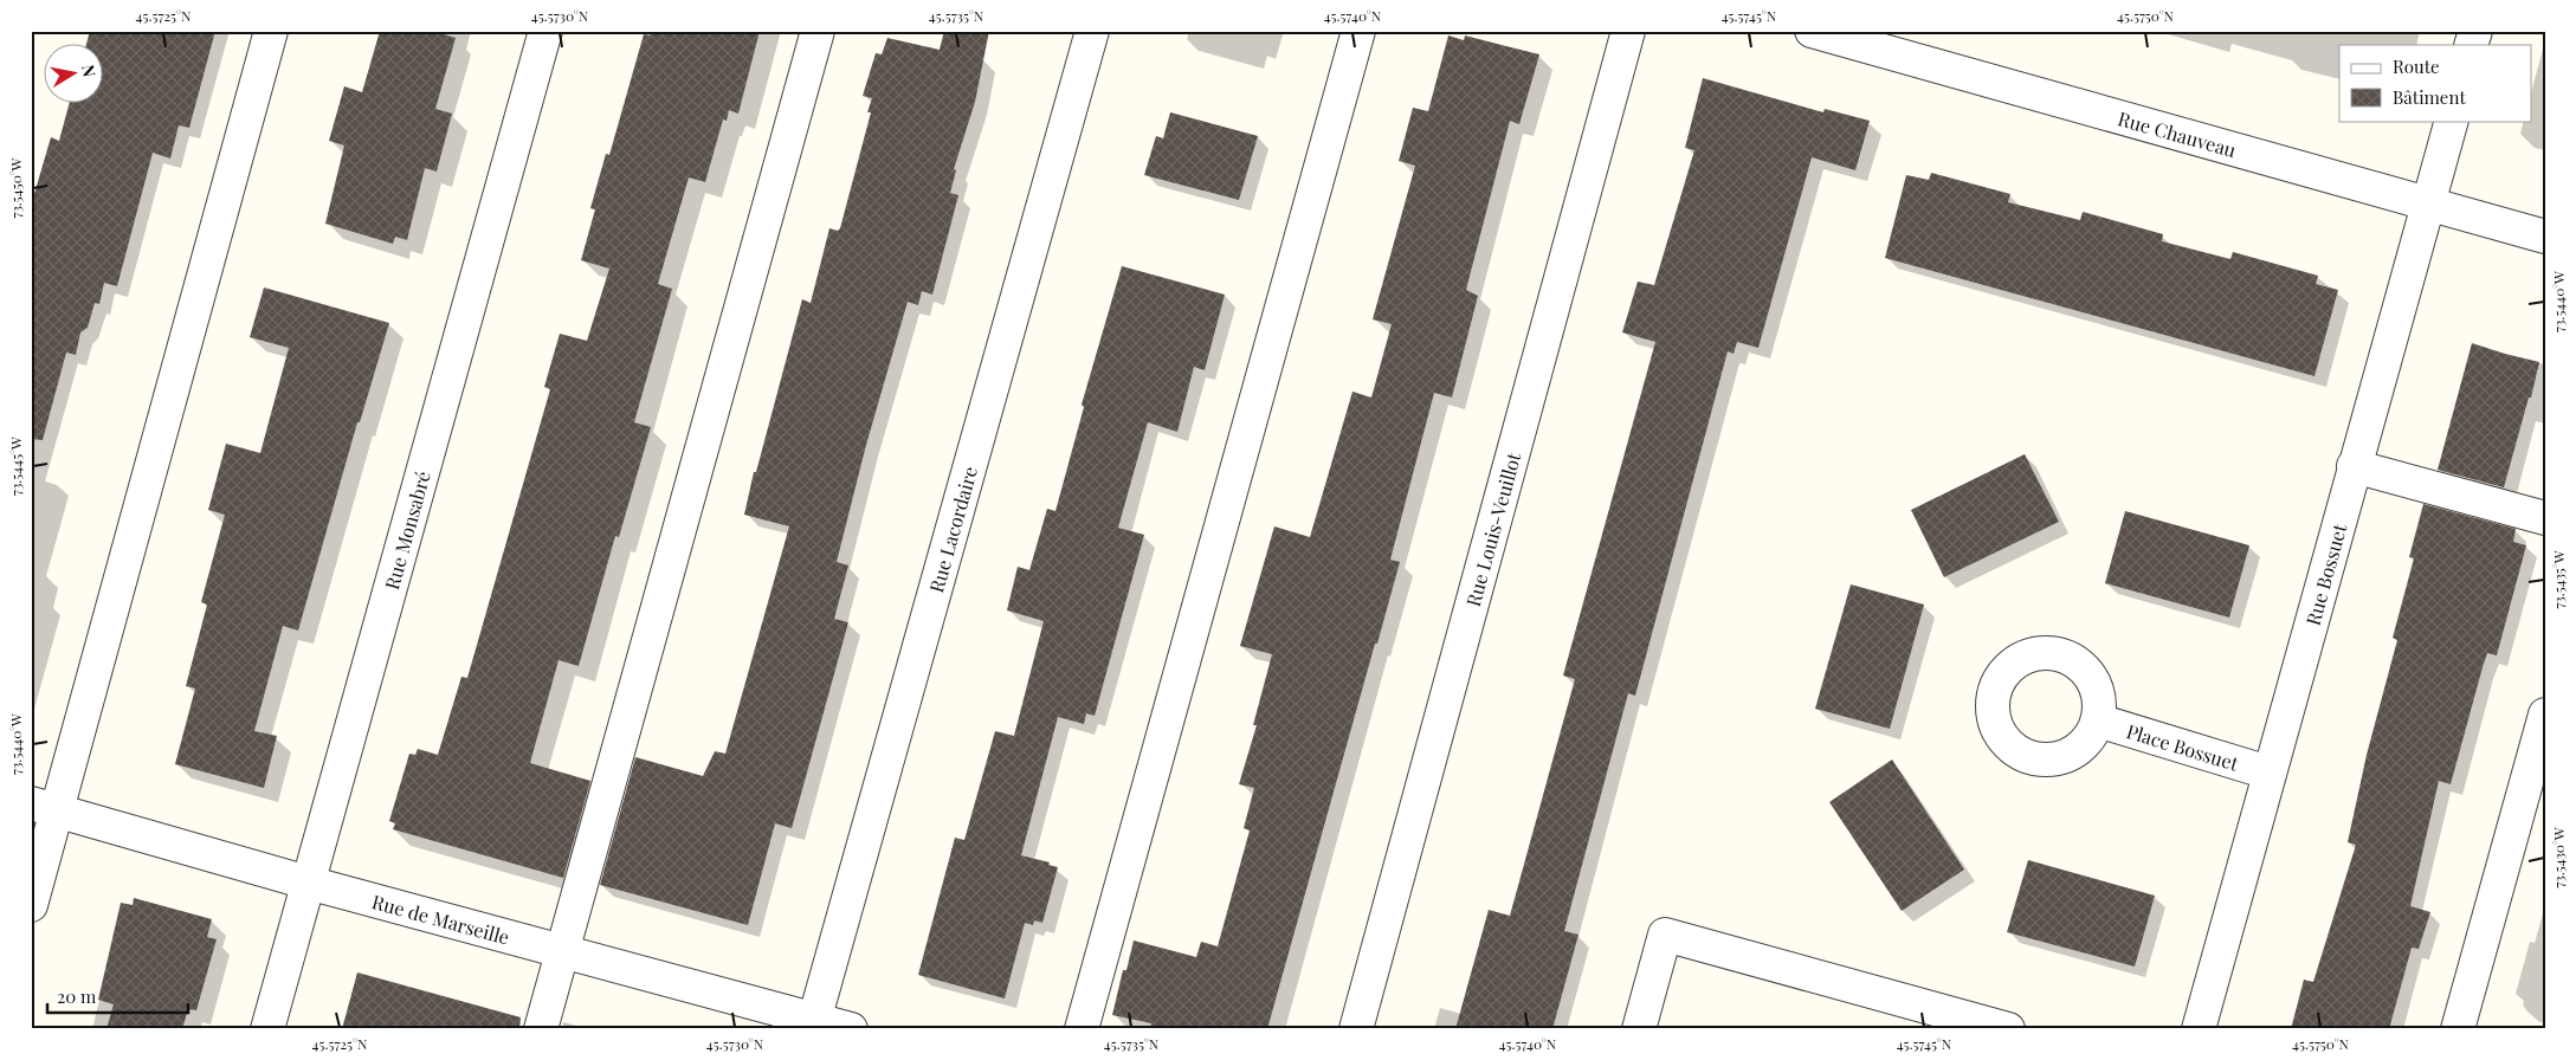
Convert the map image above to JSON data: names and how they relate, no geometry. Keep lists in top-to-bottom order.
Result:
{
  "streets": {
    "street": [
      "Rue Chauveau",
      "Rue Monsabré",
      "Rue Lacordaire",
      "Rue Louis-Veuillot",
      "Rue Bossuet",
      "Place Bossuet",
      "Rue de Marseille"
    ]
  },
  "crossings": [
    ["Rue Chauveau", "Rue Bossuet"],
    ["Rue Monsabré", "Rue de Marseille"],
    ["Rue Lacordaire", "Rue de Marseille"],
    ["Rue Bossuet", "Place Bossuet"]
  ],
  "legend": ["Route", "Bâtiment"],
  "scale_bar": "20 m",
  "north": "right",
  "coordinates": [
    "45.5725°N",
    "45.5730°N",
    "45.5735°N",
    "45.5740°N",
    "45.5745°N",
    "45.5750°N",
    "73.5450°W",
    "73.5440°W",
    "73.5445°W",
    "73.5435°W",
    "73.5430°W"
  ]
}
